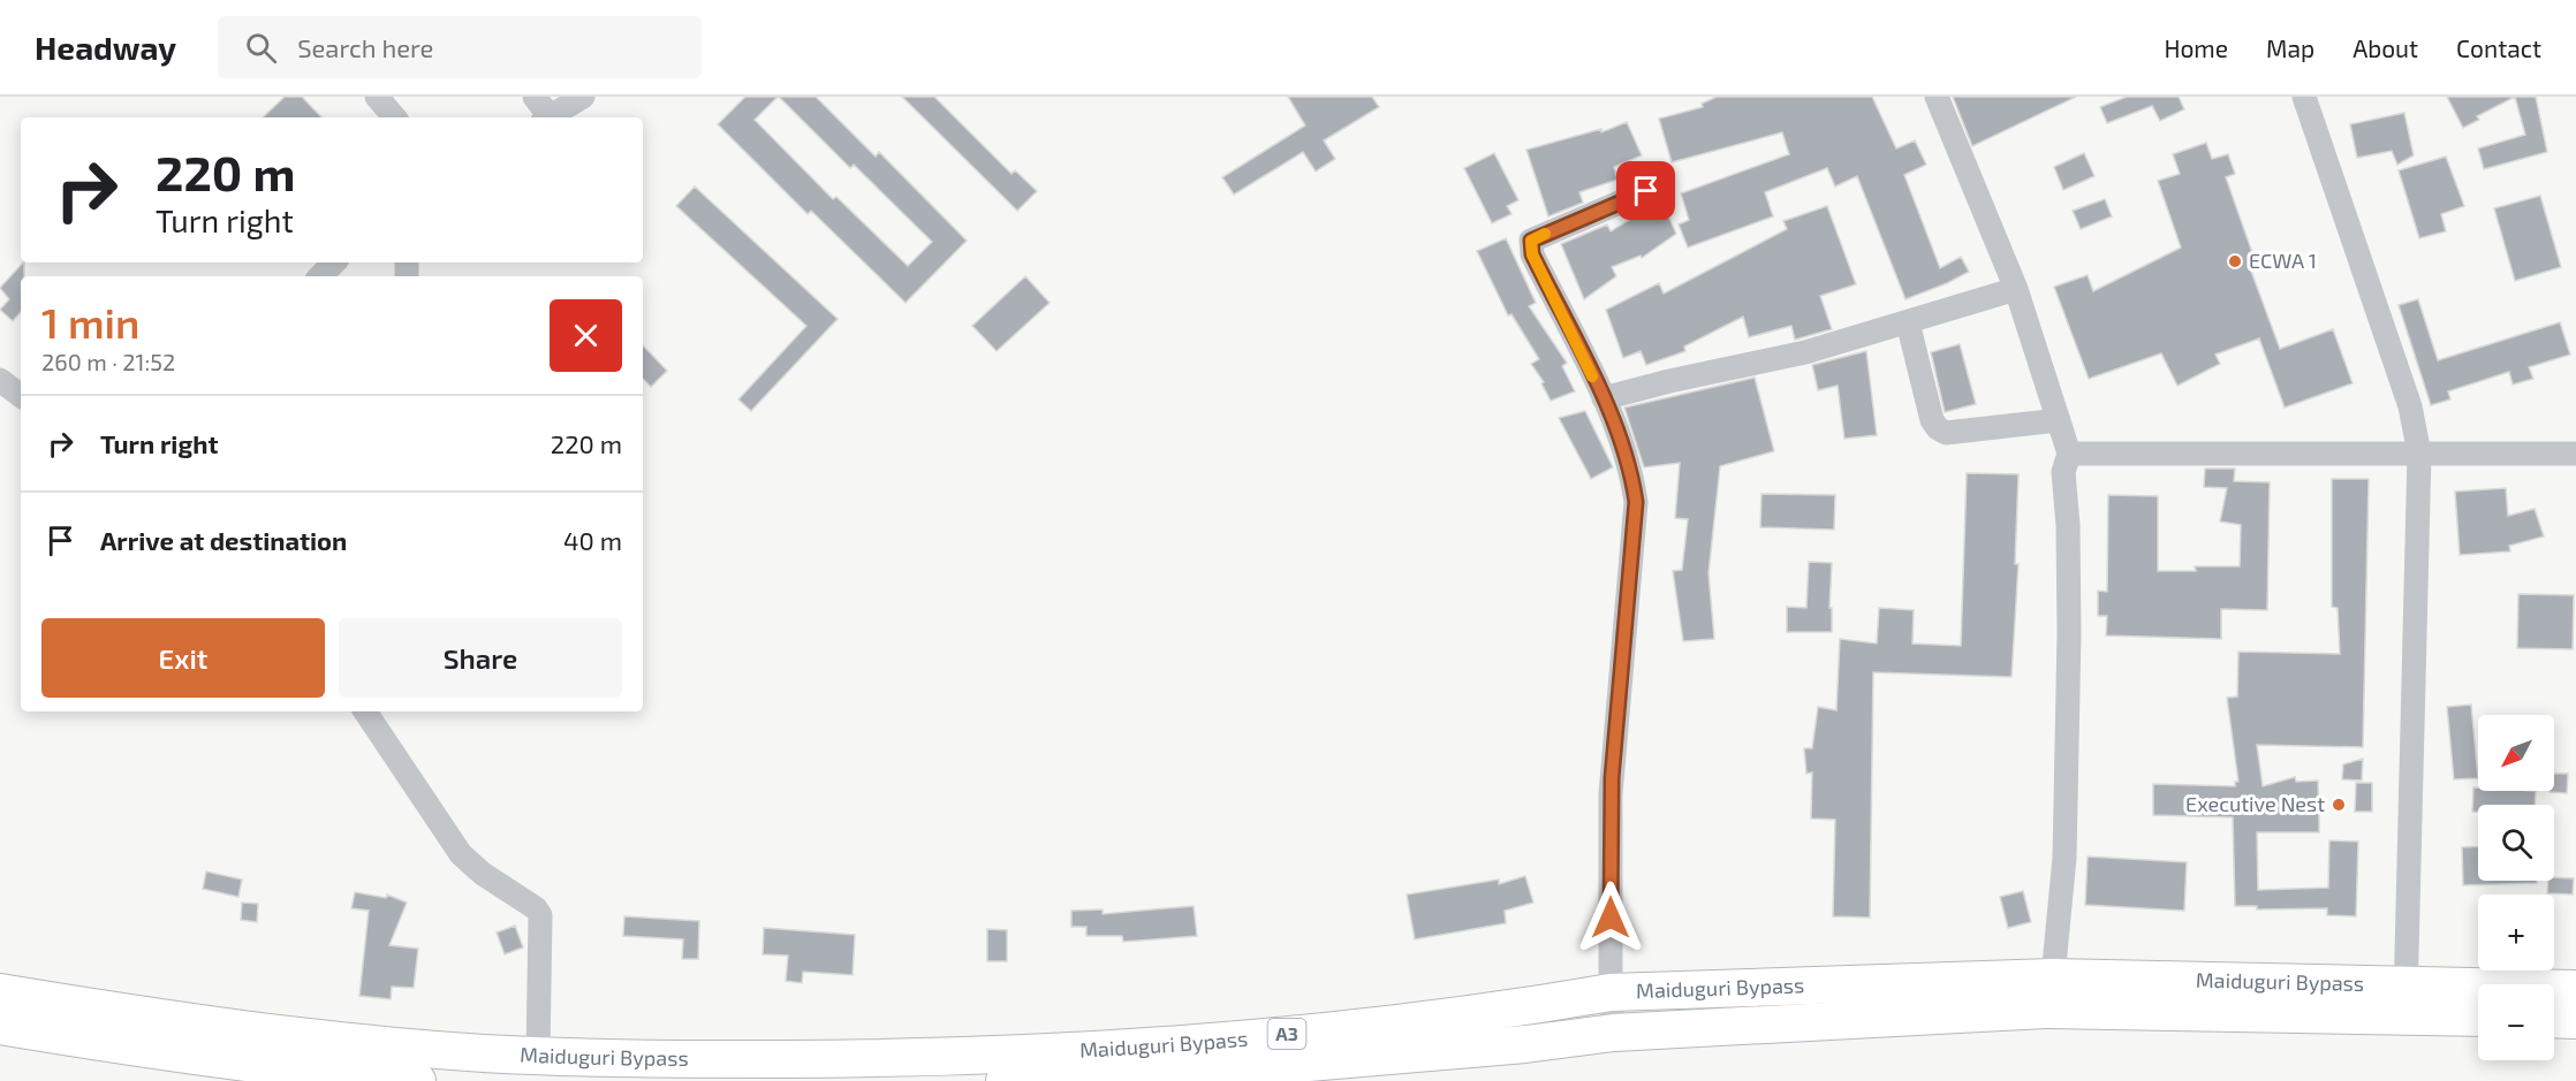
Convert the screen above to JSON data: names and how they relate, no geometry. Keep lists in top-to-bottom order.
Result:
{
  "streets": {
    "highway": ["Maiduguri Bypass", "A3"]
  },
  "places": ["ECWA 1", "Executive Nest"],
  "north": "bottom left",
  "page": {
    "header": "Headway",
    "search": "Search here",
    "nav": [
      "Home",
      "Map",
      "About",
      "Contact"
    ],
    "turn": ["220 m", "Turn right"],
    "heading": ["1 min", "260 m · 21:52"],
    "list": [
      {
        "name": "Turn right",
        "value": "220 m"
      },
      {
        "name": "Arrive at destination",
        "value": "40 m"
      }
    ],
    "buttons": ["Exit", "Share"],
    "map_buttons": ["+", "−"]
  }
}
